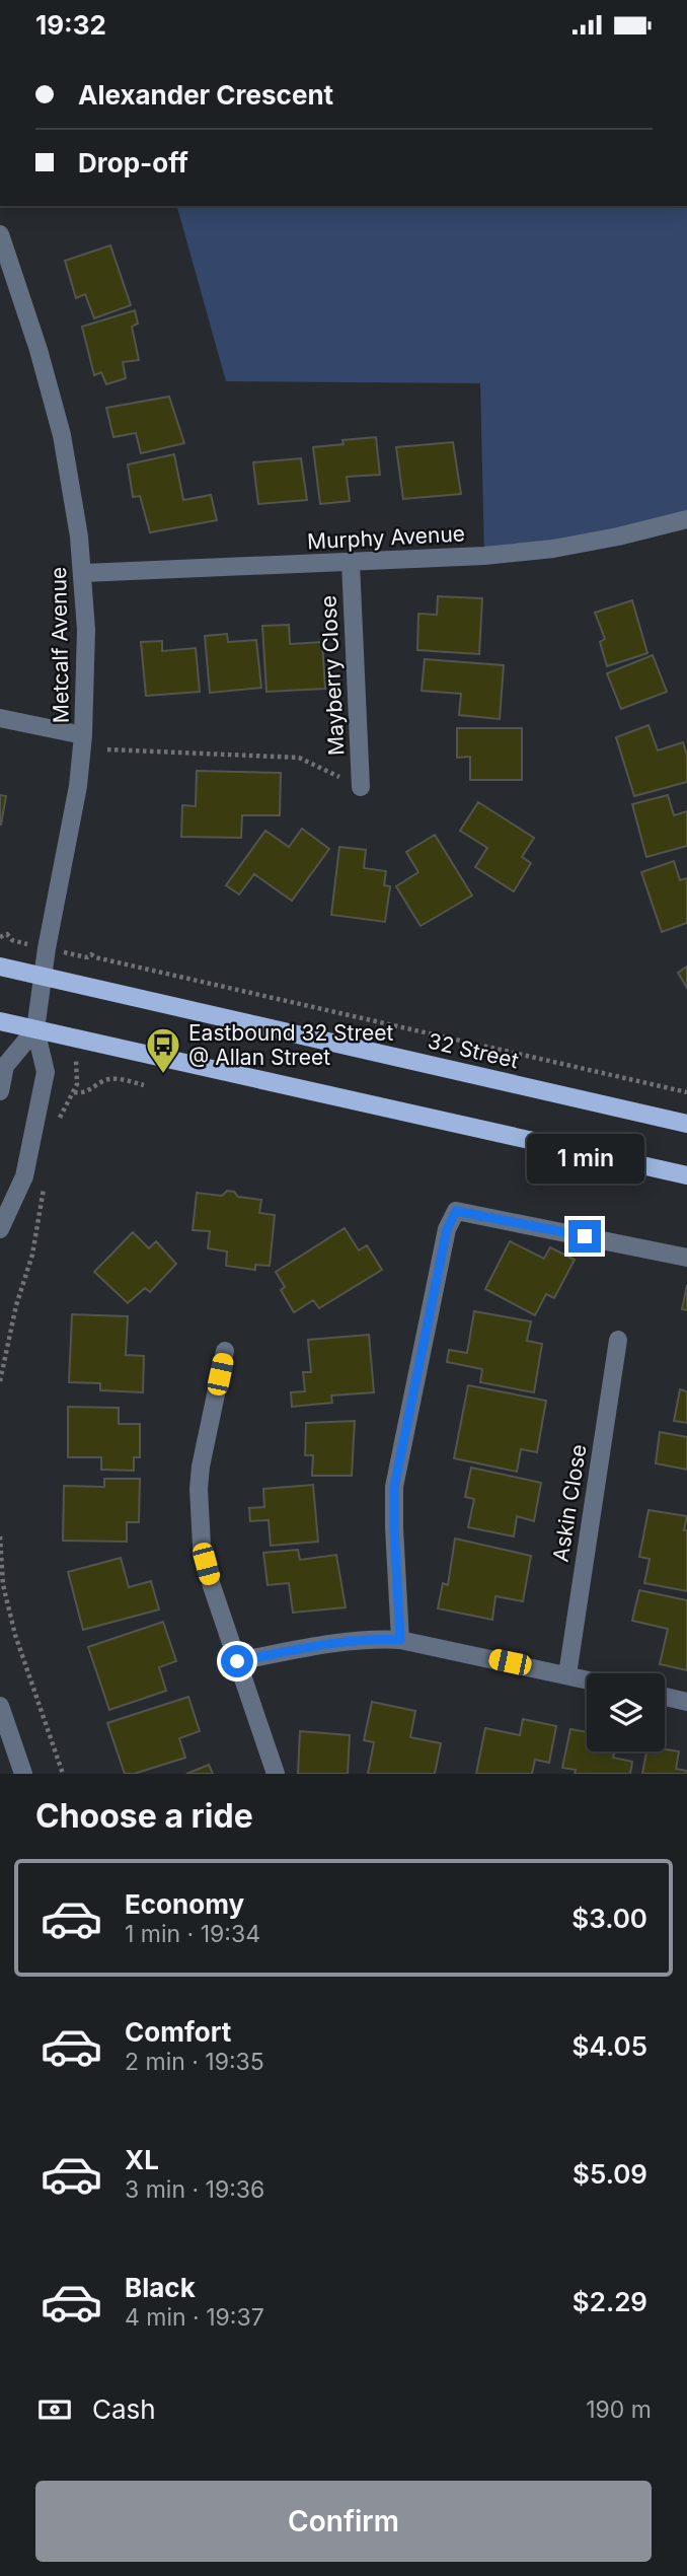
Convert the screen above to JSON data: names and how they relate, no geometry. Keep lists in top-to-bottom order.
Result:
{
  "streets": {
    "main road": ["32 Street"],
    "street": [
      "Murphy Avenue",
      "Metcalf Avenue",
      "Mayberry Close",
      "Askin Close"
    ]
  },
  "crossings": [
    ["Murphy Avenue", "Metcalf Avenue"],
    ["Murphy Avenue", "Mayberry Close"],
    ["Metcalf Avenue", "32 Street"]
  ],
  "places": {
    "bus stop": ["Eastbound 32 Street @ Allan Street"]
  },
  "page": {
    "status": "19:32",
    "banner": ["Alexander Crescent", "Drop-off"],
    "bubble": "1 min",
    "heading": "Choose a ride",
    "list": [
      {
        "name": "Economy",
        "note": "1 min · 19:34",
        "value": "$3.00"
      },
      {
        "name": "Comfort",
        "note": "2 min · 19:35",
        "value": "$4.05"
      },
      {
        "name": "XL",
        "note": "3 min · 19:36",
        "value": "$5.09"
      },
      {
        "name": "Black",
        "note": "4 min · 19:37",
        "value": "$2.29"
      }
    ],
    "pay": ["Cash", "190 m"],
    "buttons": "Confirm"
  }
}
